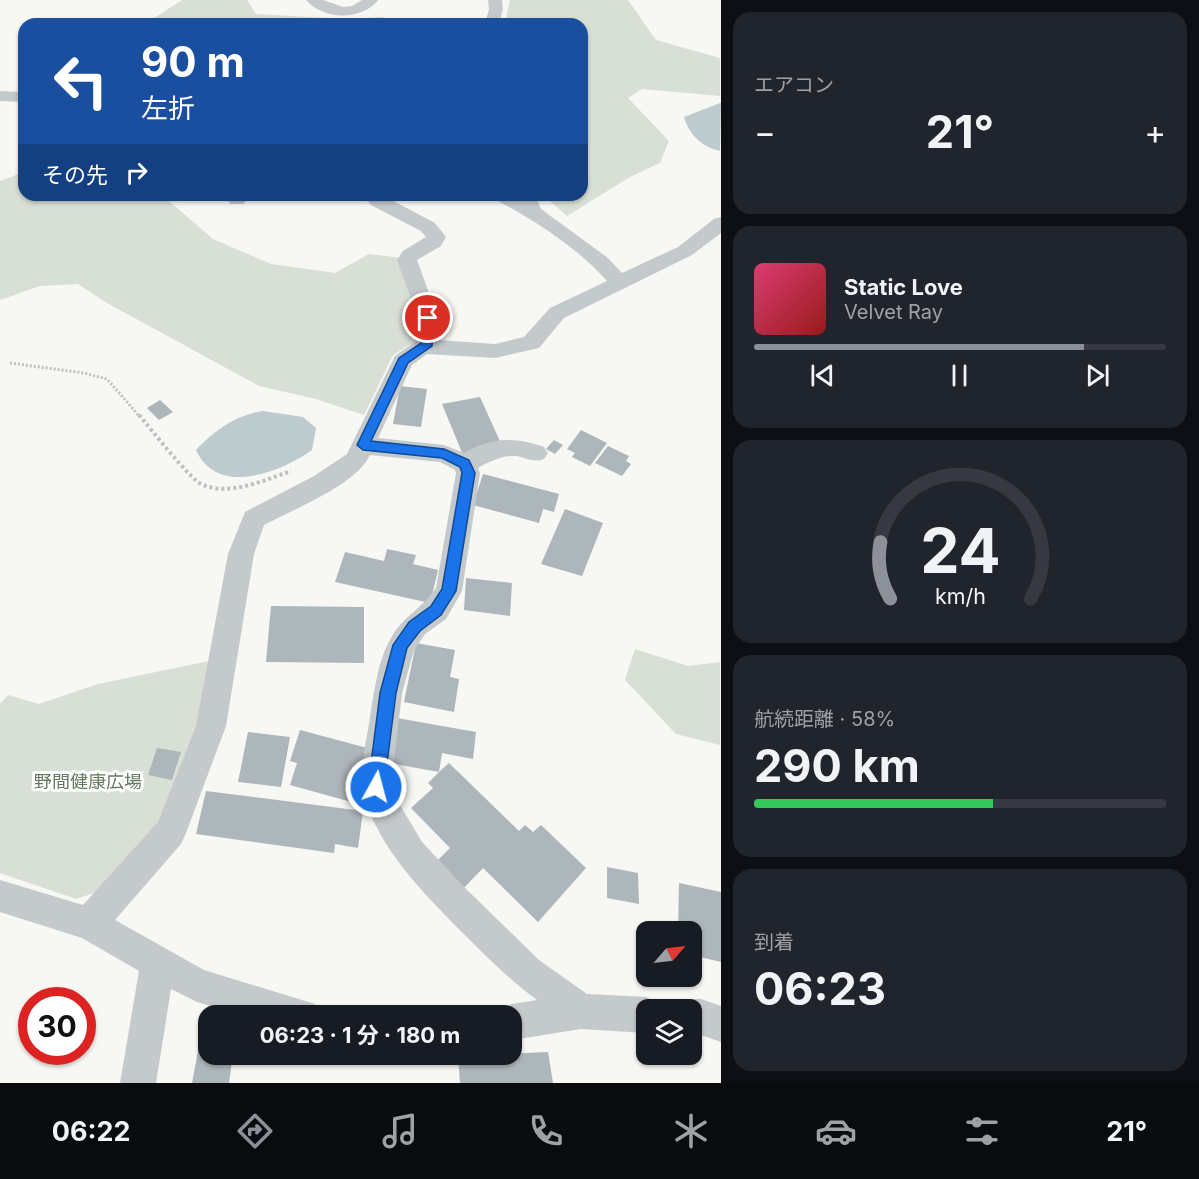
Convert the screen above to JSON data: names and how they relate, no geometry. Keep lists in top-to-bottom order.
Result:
{
  "parks": ["野間健康広場"],
  "north": "top right",
  "page": {
    "tile": [
      "エアコン",
      ["航続距離 · 58%", "290 km"],
      ["到着", "06:23"]
    ],
    "turn": ["90 m", "左折"],
    "heat": ["−", "21°", "+"],
    "then": "その先",
    "song": ["Static Love", "Velvet Ray"],
    "limit": "30",
    "trip": "06:23 · 1 分 · 180 m",
    "tabs": ["06:22", "21°"],
    "gauge": ["24", "km/h"]
  }
}
